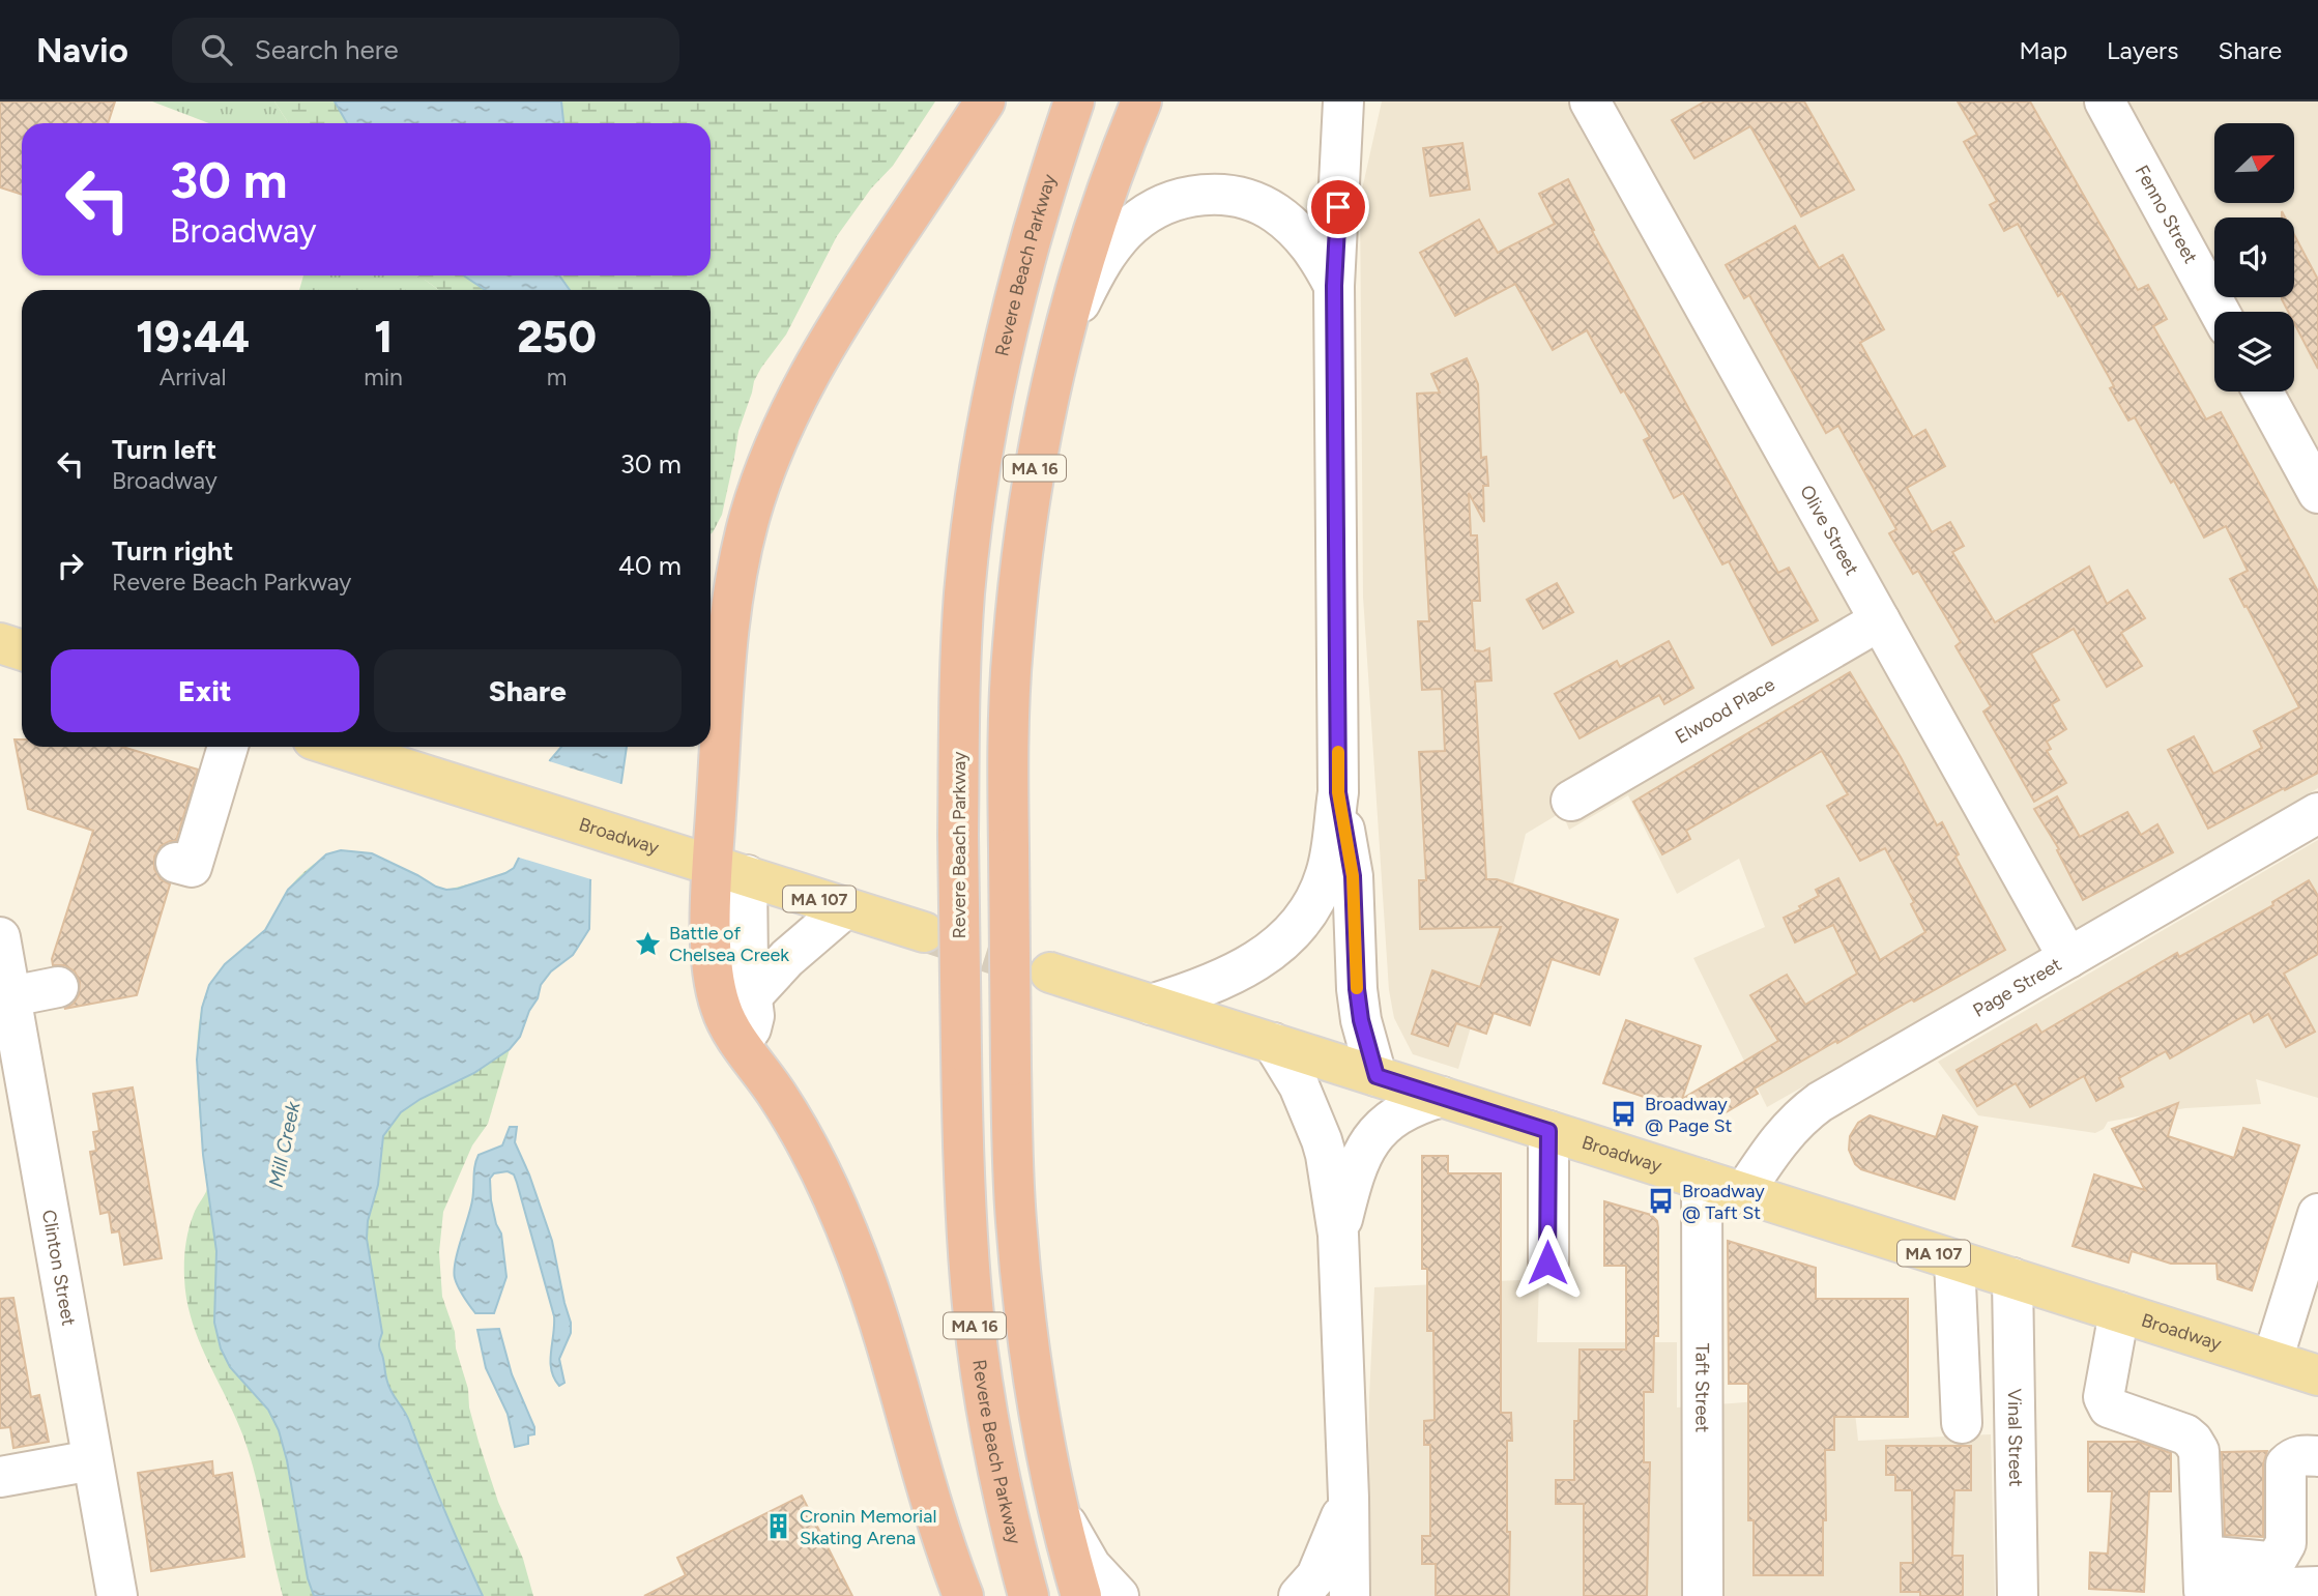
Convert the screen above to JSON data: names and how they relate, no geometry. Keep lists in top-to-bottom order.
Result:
{
  "streets": {
    "highway": ["Revere Beach Parkway", "MA 16"],
    "main road": ["Broadway", "MA 107"],
    "street": [
      "Fenno Street",
      "Olive Street",
      "Elwood Place",
      "Page Street",
      "Clinton Street",
      "Taft Street",
      "Vinal Street"
    ]
  },
  "crossings": [
    ["Olive Street", "Elwood Place"],
    ["Olive Street", "Page Street"],
    ["Broadway", "Page Street"],
    ["Broadway", "Taft Street"],
    ["Broadway", "Vinal Street"]
  ],
  "water": ["Mill Creek"],
  "places": {
    "place": ["Battle of Chelsea Creek"],
    "bus stop": ["Broadway @ Page St", "Broadway @ Taft St"],
    "building": ["Cronin Memorial Skating Arena"]
  },
  "north": "top right",
  "page": {
    "header": "Navio",
    "search": "Search here",
    "nav": ["Map", "Layers", "Share"],
    "turn": ["30 m", "Broadway"],
    "eta": [
      "19:44",
      "Arrival",
      "1",
      "min",
      "250",
      "m"
    ],
    "list": [
      {
        "name": "Turn left",
        "note": "Broadway",
        "value": "30 m"
      },
      {
        "name": "Turn right",
        "note": "Revere Beach Parkway",
        "value": "40 m"
      }
    ],
    "buttons": ["Exit", "Share"]
  }
}
